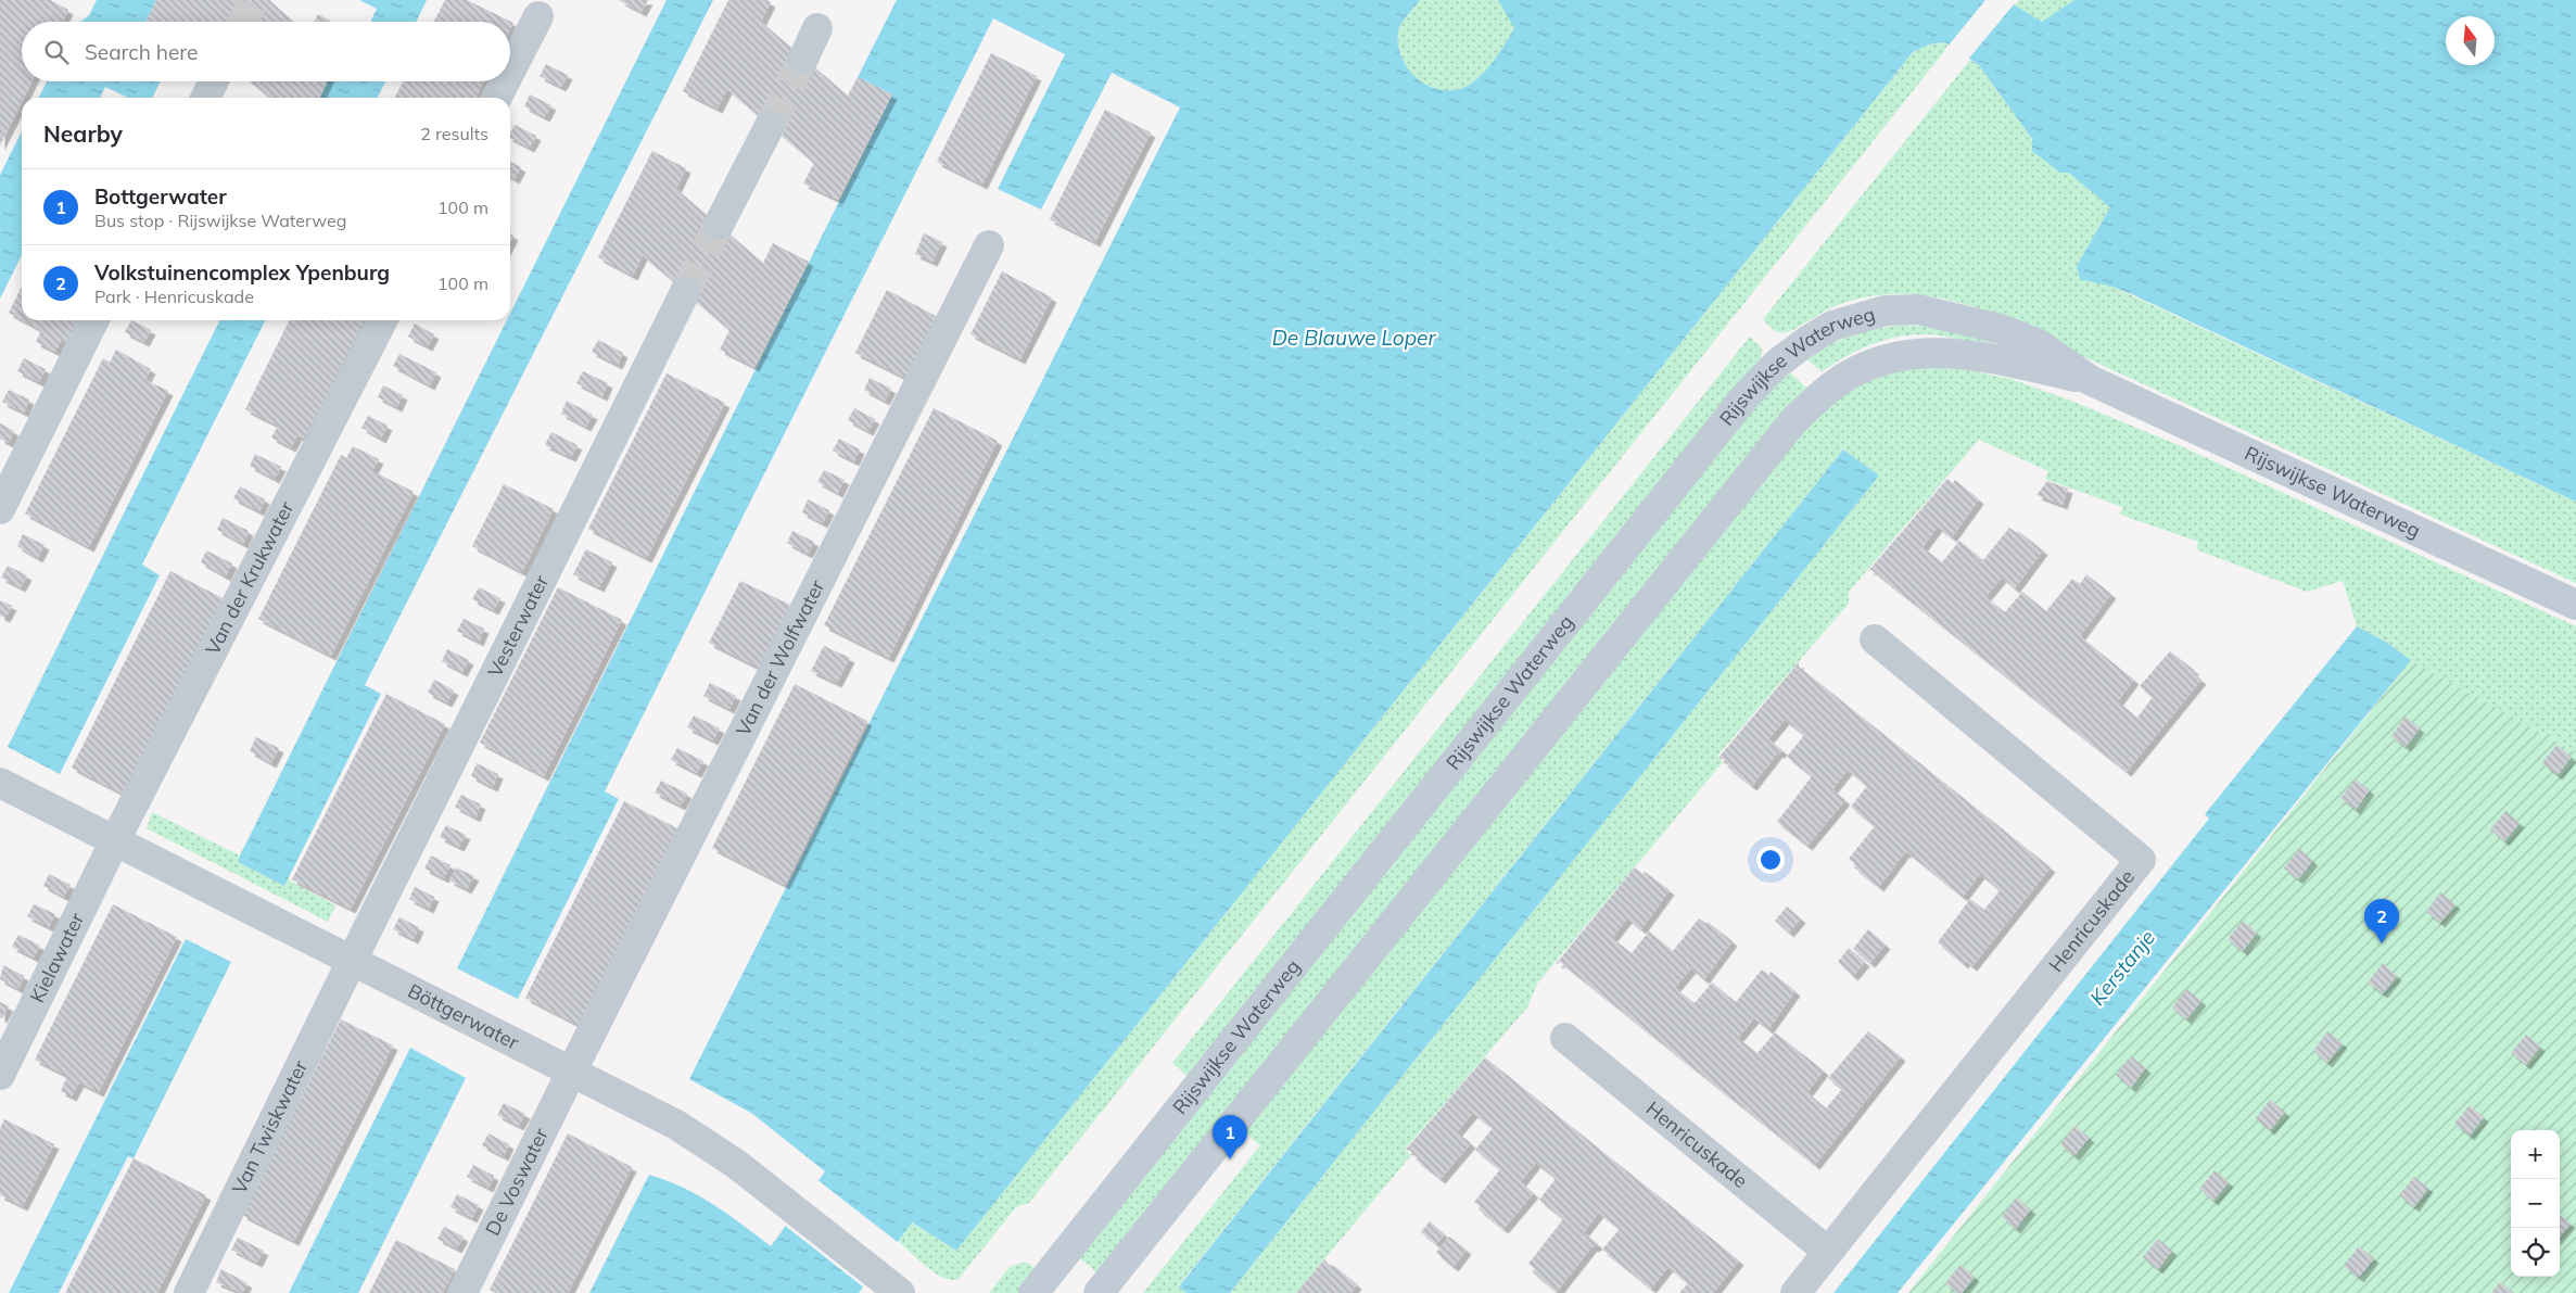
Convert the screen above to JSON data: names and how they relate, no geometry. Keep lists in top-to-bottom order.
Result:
{
  "streets": {
    "main road": ["Rijswijkse Waterweg"],
    "street": [
      "Van der Krukwater",
      "Vesterwater",
      "Van der Wolfwater",
      "Henricuskade",
      "Kielawater",
      "Böttgerwater",
      "Van Twiskwater",
      "De Voswater"
    ]
  },
  "crossings": [
    ["Van der Krukwater", "Kielawater"],
    ["Van der Krukwater", "Böttgerwater"],
    ["Vesterwater", "Böttgerwater"],
    ["Vesterwater", "Van Twiskwater"],
    ["Van der Wolfwater", "Böttgerwater"],
    ["Van der Wolfwater", "De Voswater"],
    ["Kielawater", "Böttgerwater"],
    ["Böttgerwater", "Van Twiskwater"],
    ["Böttgerwater", "De Voswater"]
  ],
  "water": ["De Blauwe Loper", "Kerstanje"],
  "north": "top",
  "page": {
    "search": "Search here",
    "heading": ["Nearby", "2 results"],
    "list": [
      {
        "mark": "1",
        "name": "Bottgerwater",
        "note": "Bus stop · Rijswijkse Waterweg",
        "value": "100 m"
      },
      {
        "mark": "2",
        "name": "Volkstuinencomplex Ypenburg",
        "note": "Park · Henricuskade",
        "value": "100 m"
      }
    ],
    "pins": ["2", "1"],
    "map_buttons": ["+", "−"]
  }
}
